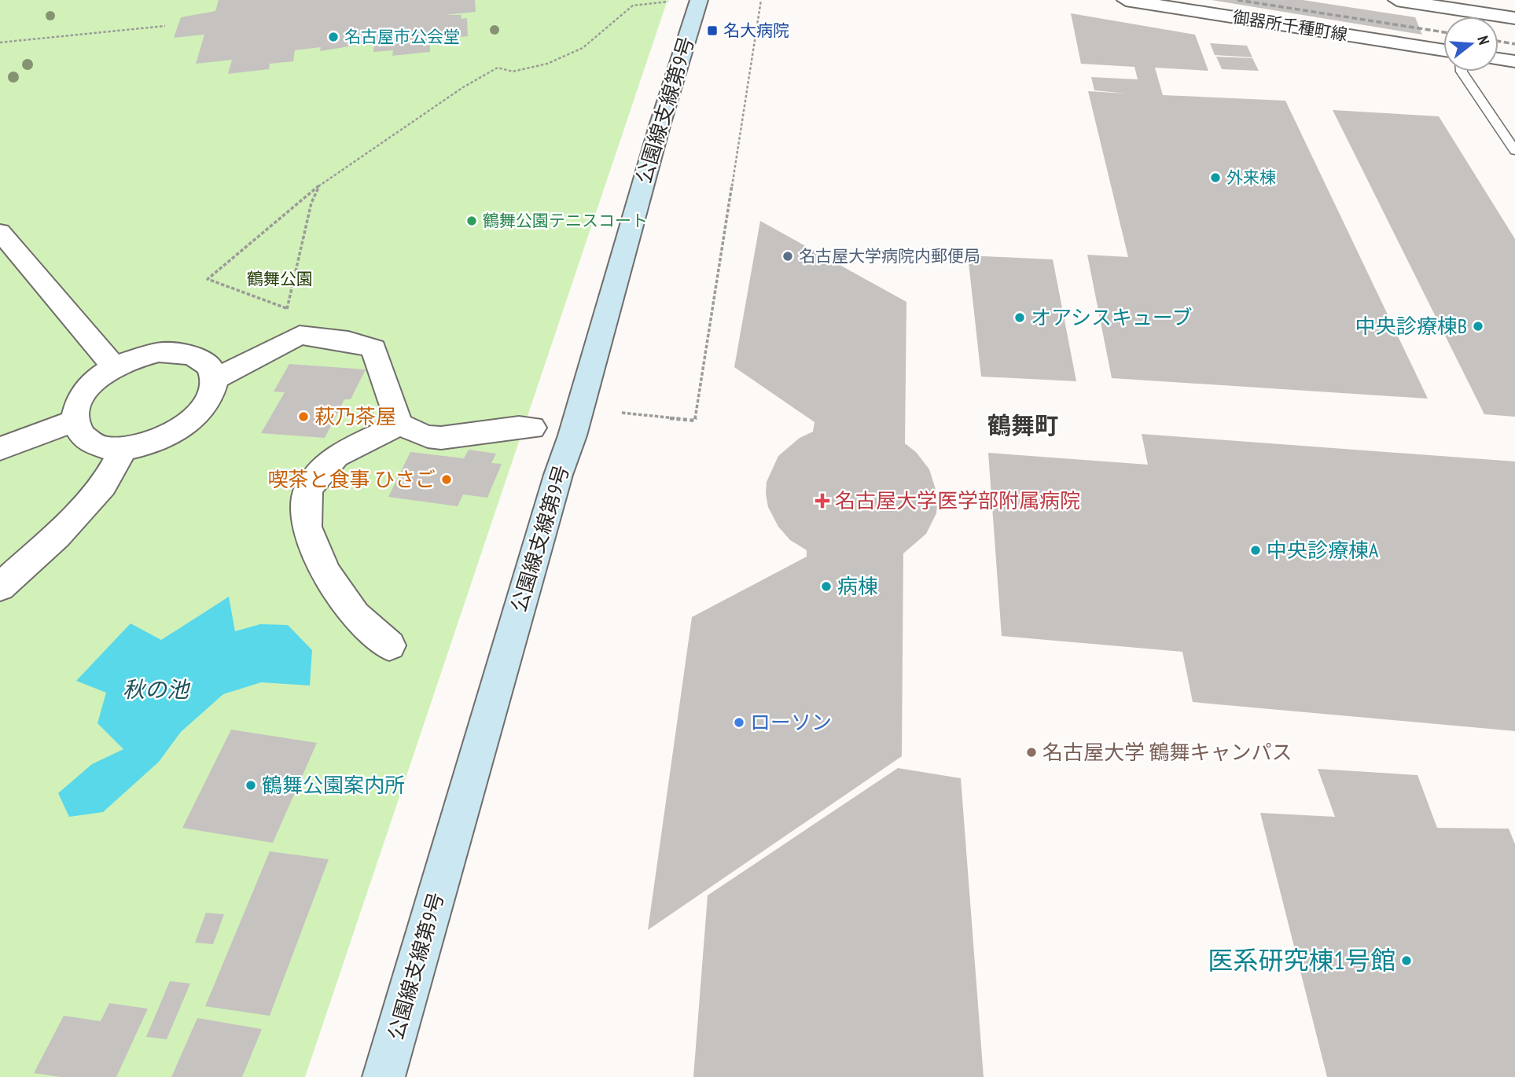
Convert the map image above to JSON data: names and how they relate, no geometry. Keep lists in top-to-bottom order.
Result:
{
  "streets": {
    "street": ["御器所千種町線", "公園線支線第9号"]
  },
  "districts": ["鶴舞町"],
  "water": ["秋の池"],
  "parks": ["鶴舞公園"],
  "places": {
    "transit": ["名大病院"],
    "other": [
      "名古屋市公会堂",
      "外来棟",
      "鶴舞公園テニスコート",
      "名古屋大学病院内郵便局",
      "オアシスキューブ",
      "中央診療棟B",
      "萩乃茶屋",
      "喫茶と食事 ひさご",
      "中央診療棟A",
      "病棟",
      "ローソン",
      "名古屋大学 鶴舞キャンパス",
      "鶴舞公園案内所",
      "医系研究棟1号館"
    ],
    "health": ["名古屋大学医学部附属病院"]
  },
  "north": "right"
}
